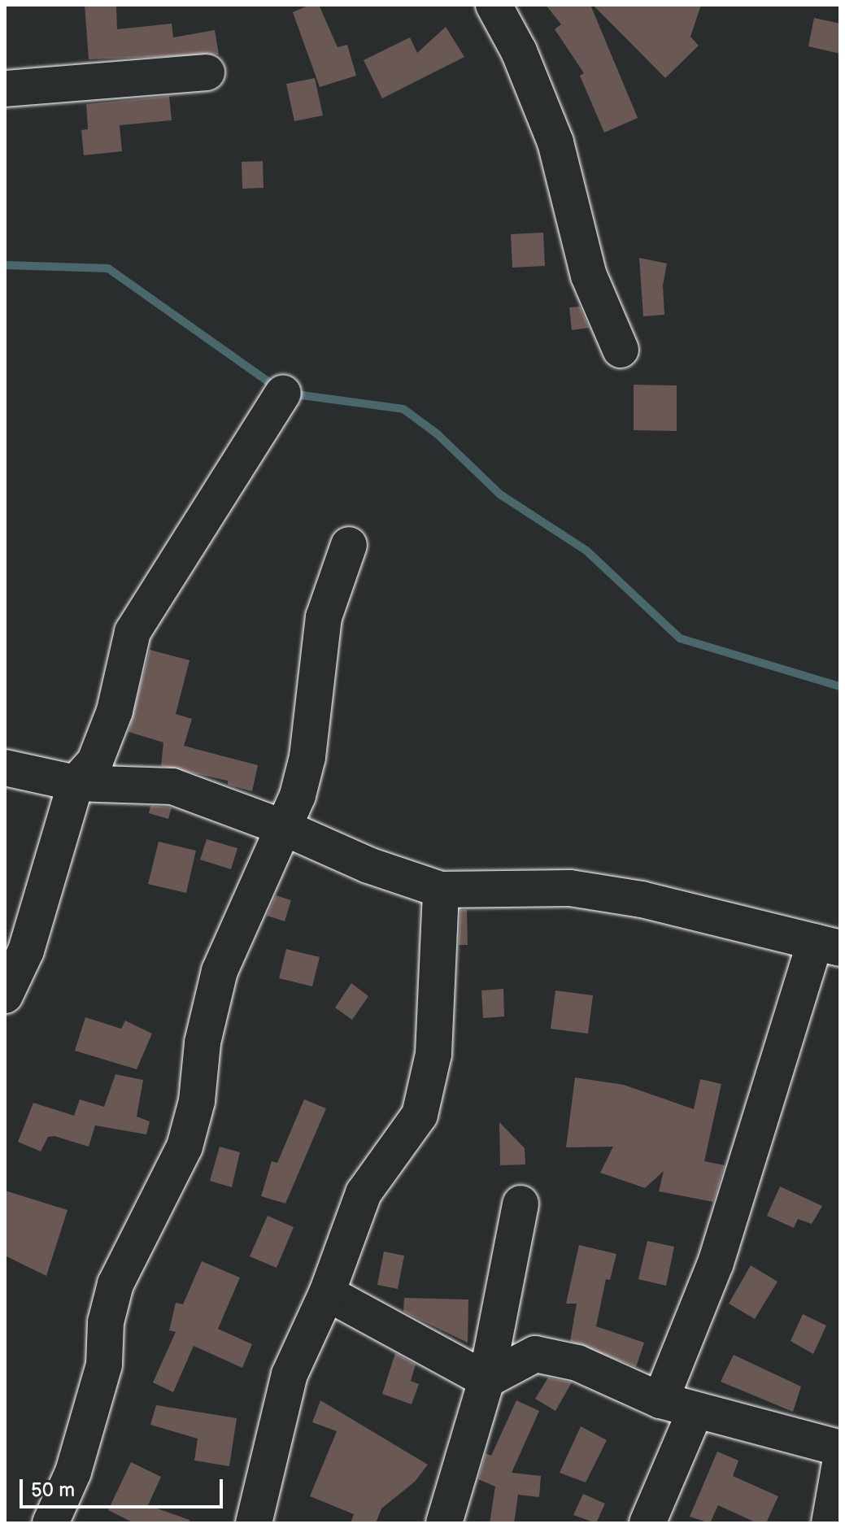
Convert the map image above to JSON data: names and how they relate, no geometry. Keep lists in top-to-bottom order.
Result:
{
  "scale_bar": "50 m"
}
